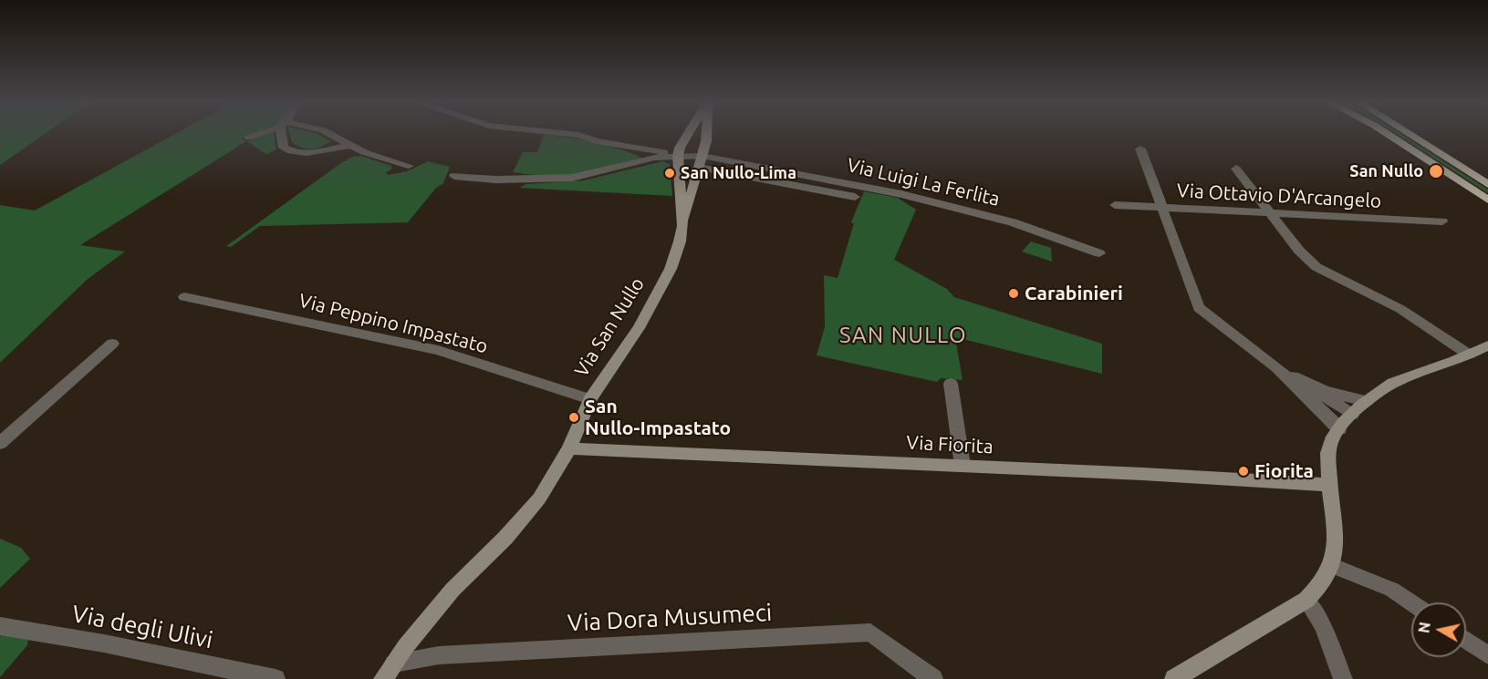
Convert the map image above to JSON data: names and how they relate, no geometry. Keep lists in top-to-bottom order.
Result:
{
  "streets": {
    "main road": ["Via San Nullo", "Via Fiorita"],
    "street": [
      "Via Luigi La Ferlita",
      "Via Ottavio D'Arcangelo",
      "Via Peppino Impastato",
      "Via Dora Musumeci",
      "Via degli Ulivi"
    ]
  },
  "crossings": [
    ["Via Luigi La Ferlita", "Via San Nullo"],
    ["Via Peppino Impastato", "Via San Nullo"],
    ["Via San Nullo", "Via Fiorita"],
    ["Via San Nullo", "Via Dora Musumeci"]
  ],
  "districts": ["SAN NULLO"],
  "places": [
    "San Nullo",
    "San Nullo-Lima",
    "Carabinieri",
    "San Nullo-Impastato",
    "Fiorita"
  ],
  "north": "left"
}
